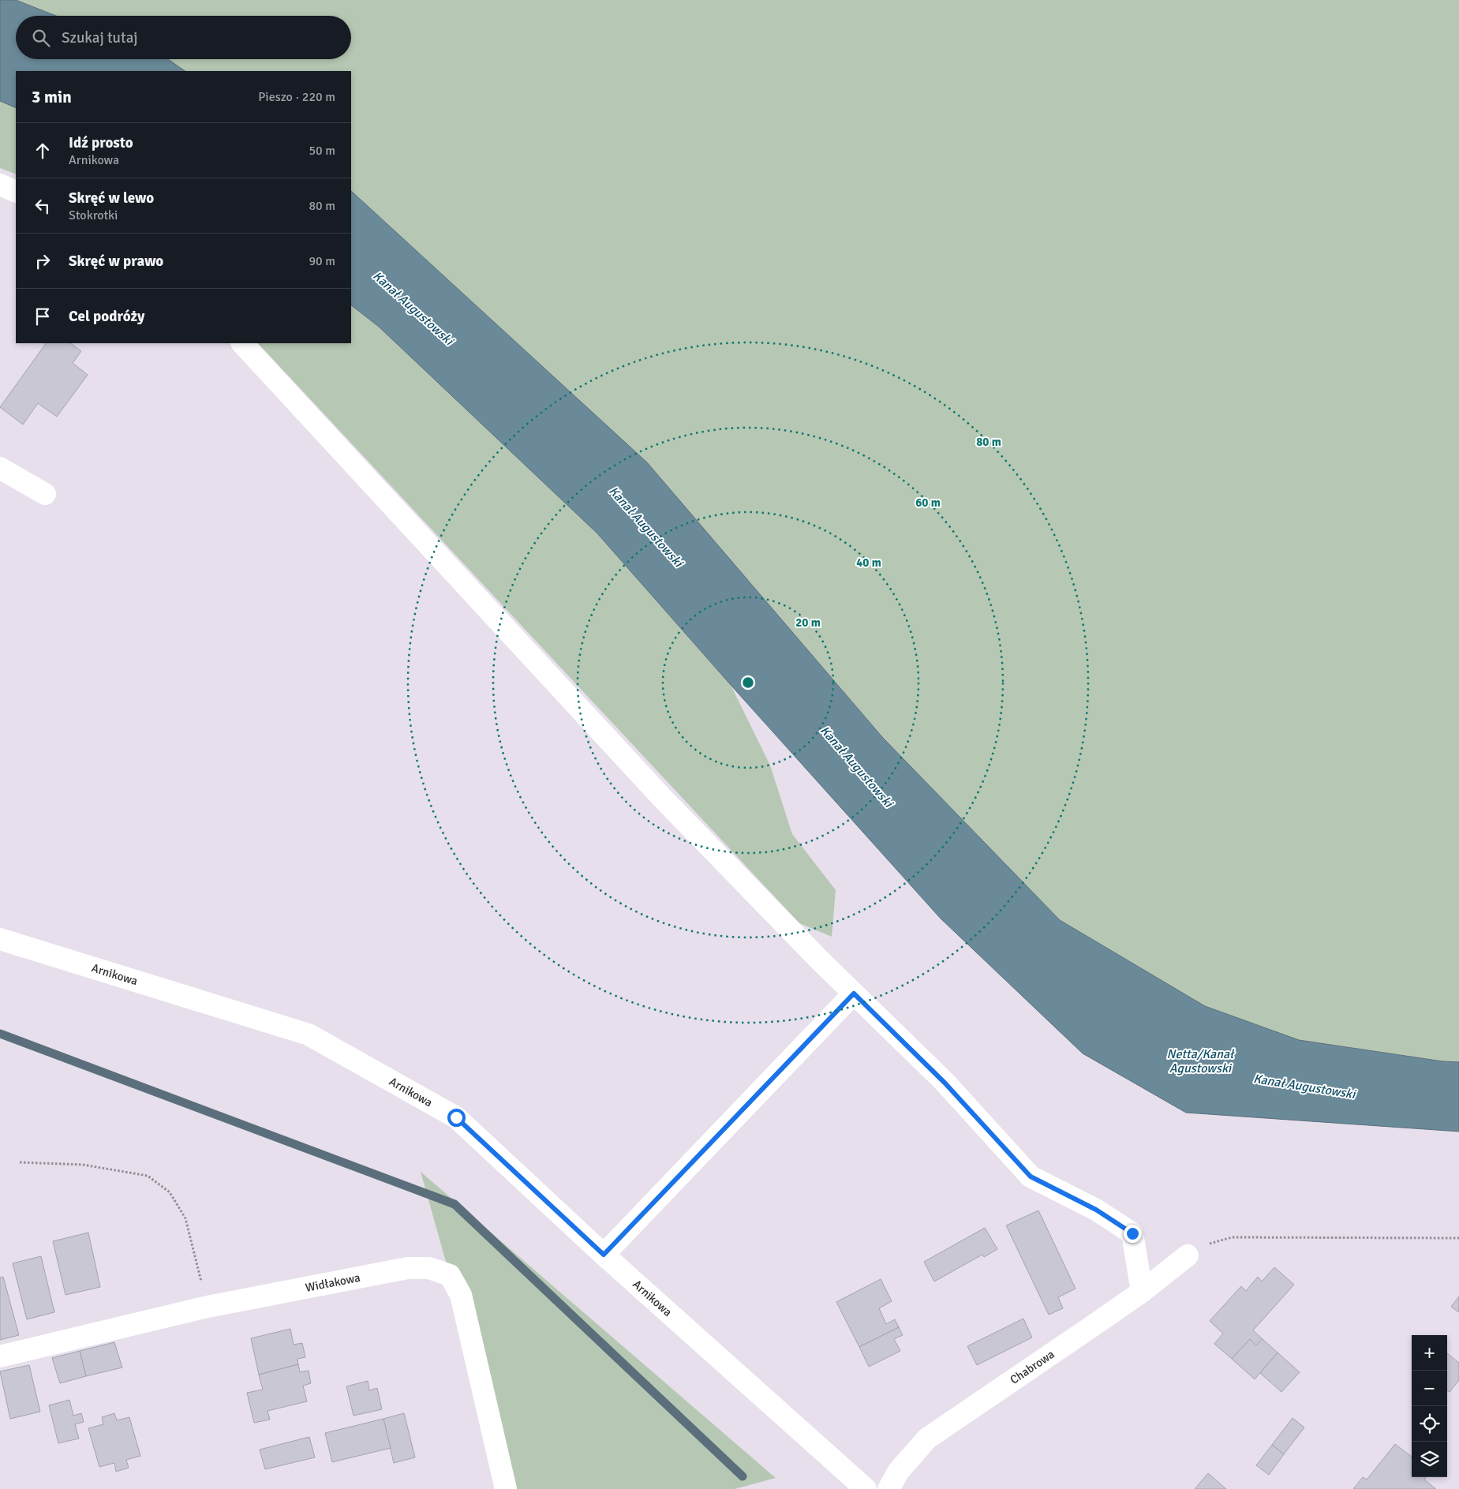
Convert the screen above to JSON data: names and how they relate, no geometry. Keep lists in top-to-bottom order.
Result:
{
  "streets": {
    "street": ["Arnikowa", "Widłakowa", "Chabrowa"]
  },
  "water": ["Kanał Augustowski", "Netta/Kanał Agustowski"],
  "page": {
    "search": "Szukaj tutaj",
    "heading": ["3 min", "Pieszo · 220 m"],
    "list": [
      ["Idź prosto", "Arnikowa", "50 m"],
      ["Skręć w lewo", "Stokrotki", "80 m"],
      ["Skręć w prawo", "90 m"],
      "Cel podróży"
    ],
    "map_buttons": ["+", "−"]
  },
  "rings": [
    "80 m",
    "60 m",
    "40 m",
    "20 m"
  ]
}
